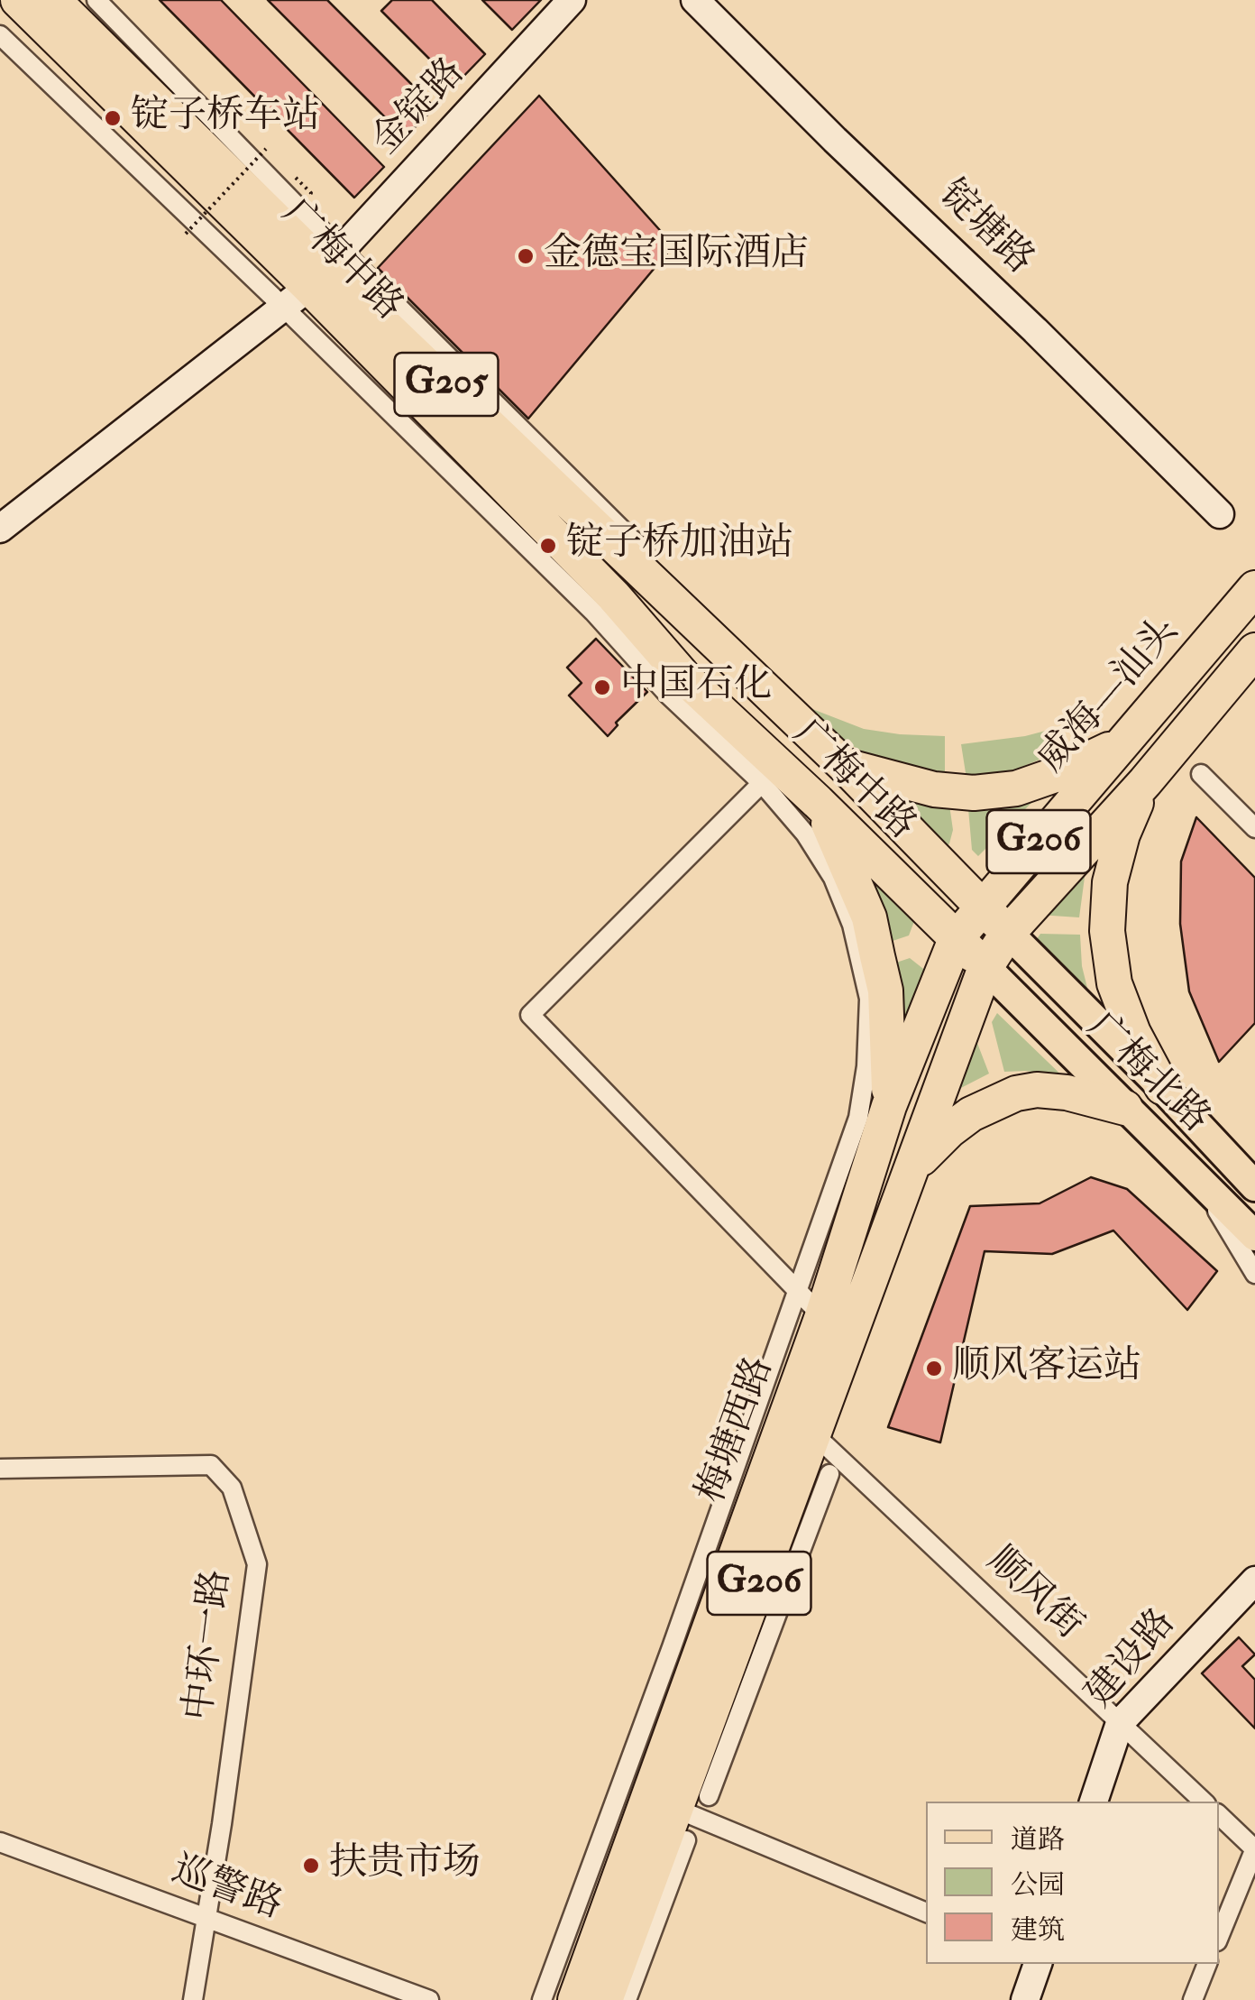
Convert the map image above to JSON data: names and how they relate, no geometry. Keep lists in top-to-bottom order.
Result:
{
  "streets": {
    "highway": [
      "广梅中路",
      "G205",
      "威海—汕头",
      "G206",
      "梅塘西路"
    ],
    "main road": ["广梅北路"],
    "street": [
      "金锭路",
      "锭塘路",
      "顺风街",
      "中环一路",
      "建设路",
      "巡警路"
    ]
  },
  "crossings": [
    ["金锭路", "广梅中路"],
    ["广梅中路", "威海—汕头"],
    ["广梅中路", "广梅北路"],
    ["广梅中路", "梅塘西路"],
    ["威海—汕头", "广梅北路"],
    ["威海—汕头", "梅塘西路"],
    ["广梅北路", "梅塘西路"],
    ["梅塘西路", "顺风街"],
    ["顺风街", "建设路"],
    ["中环一路", "巡警路"]
  ],
  "places": [
    "锭子桥车站",
    "金德宝国际酒店",
    "锭子桥加油站",
    "中国石化",
    "顺风客运站",
    "扶贵市场"
  ],
  "legend": ["道路", "公园", "建筑"]
}
